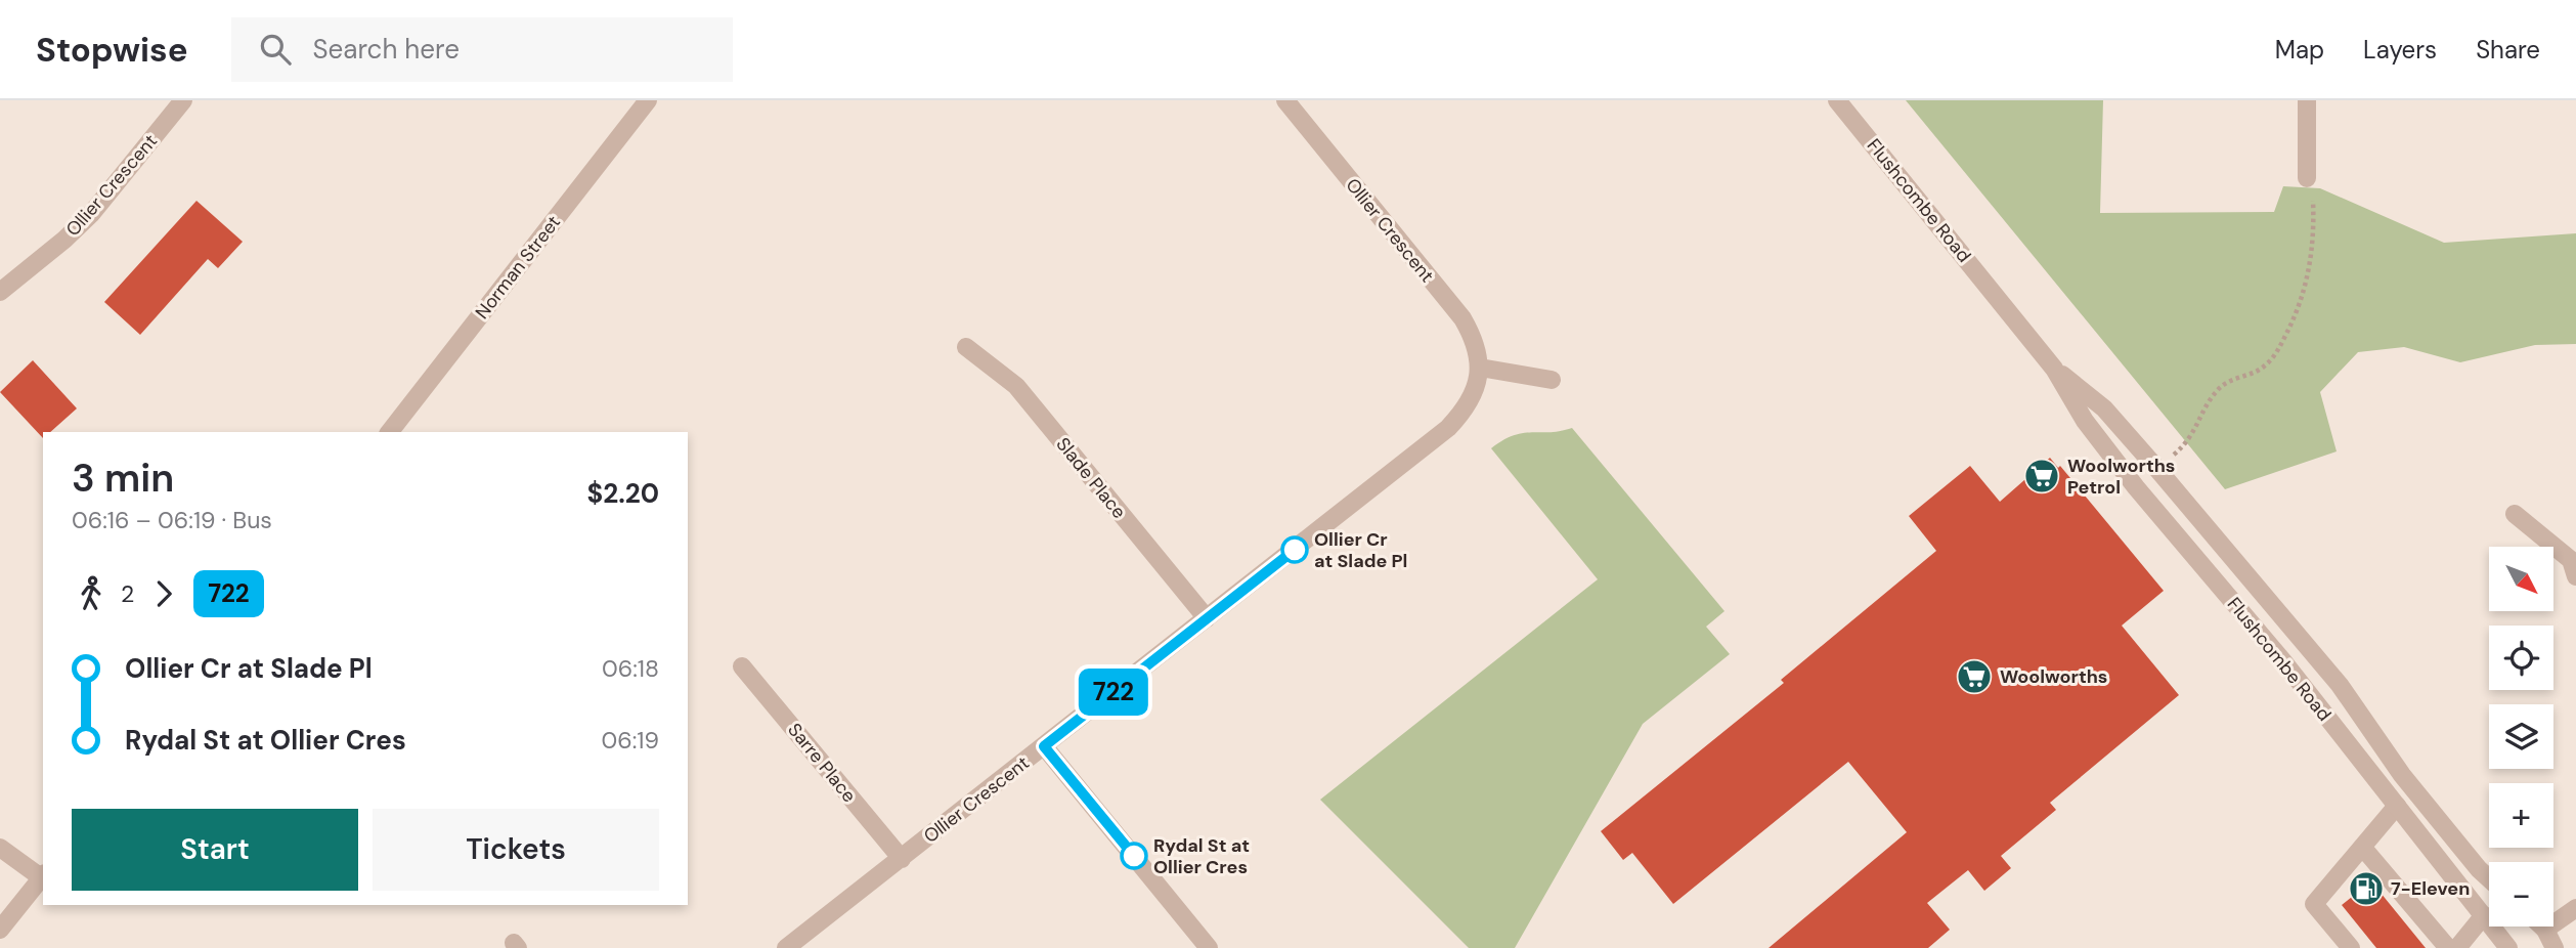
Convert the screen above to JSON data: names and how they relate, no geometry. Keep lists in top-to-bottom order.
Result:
{
  "streets": {
    "street": [
      "Ollier Crescent",
      "Flushcombe Road",
      "Norman Street",
      "Slade Place",
      "Sarre Place"
    ]
  },
  "crossings": [
    ["Ollier Crescent", "Slade Place"],
    ["Ollier Crescent", "Sarre Place"]
  ],
  "places": {
    "supermarket": ["Woolworths Petrol", "Woolworths"],
    "other": ["Ollier Cr at Slade Pl", "Rydal St at Ollier Cres"],
    "fuel station": ["7-Eleven"]
  },
  "lines": ["bus line 722"],
  "north": "bottom right",
  "page": {
    "header": "Stopwise",
    "search": "Search here",
    "nav": ["Map", "Layers", "Share"],
    "on_map": "722",
    "heading": ["3 min", "06:16 – 06:19 · Bus", "$2.20"],
    "map_buttons": ["+", "−"],
    "legs": ["2", "722"],
    "list": [
      {
        "name": "Ollier Cr at Slade Pl",
        "value": "06:18"
      },
      {
        "name": "Rydal St at Ollier Cres",
        "value": "06:19"
      }
    ],
    "buttons": ["Start", "Tickets"]
  }
}
